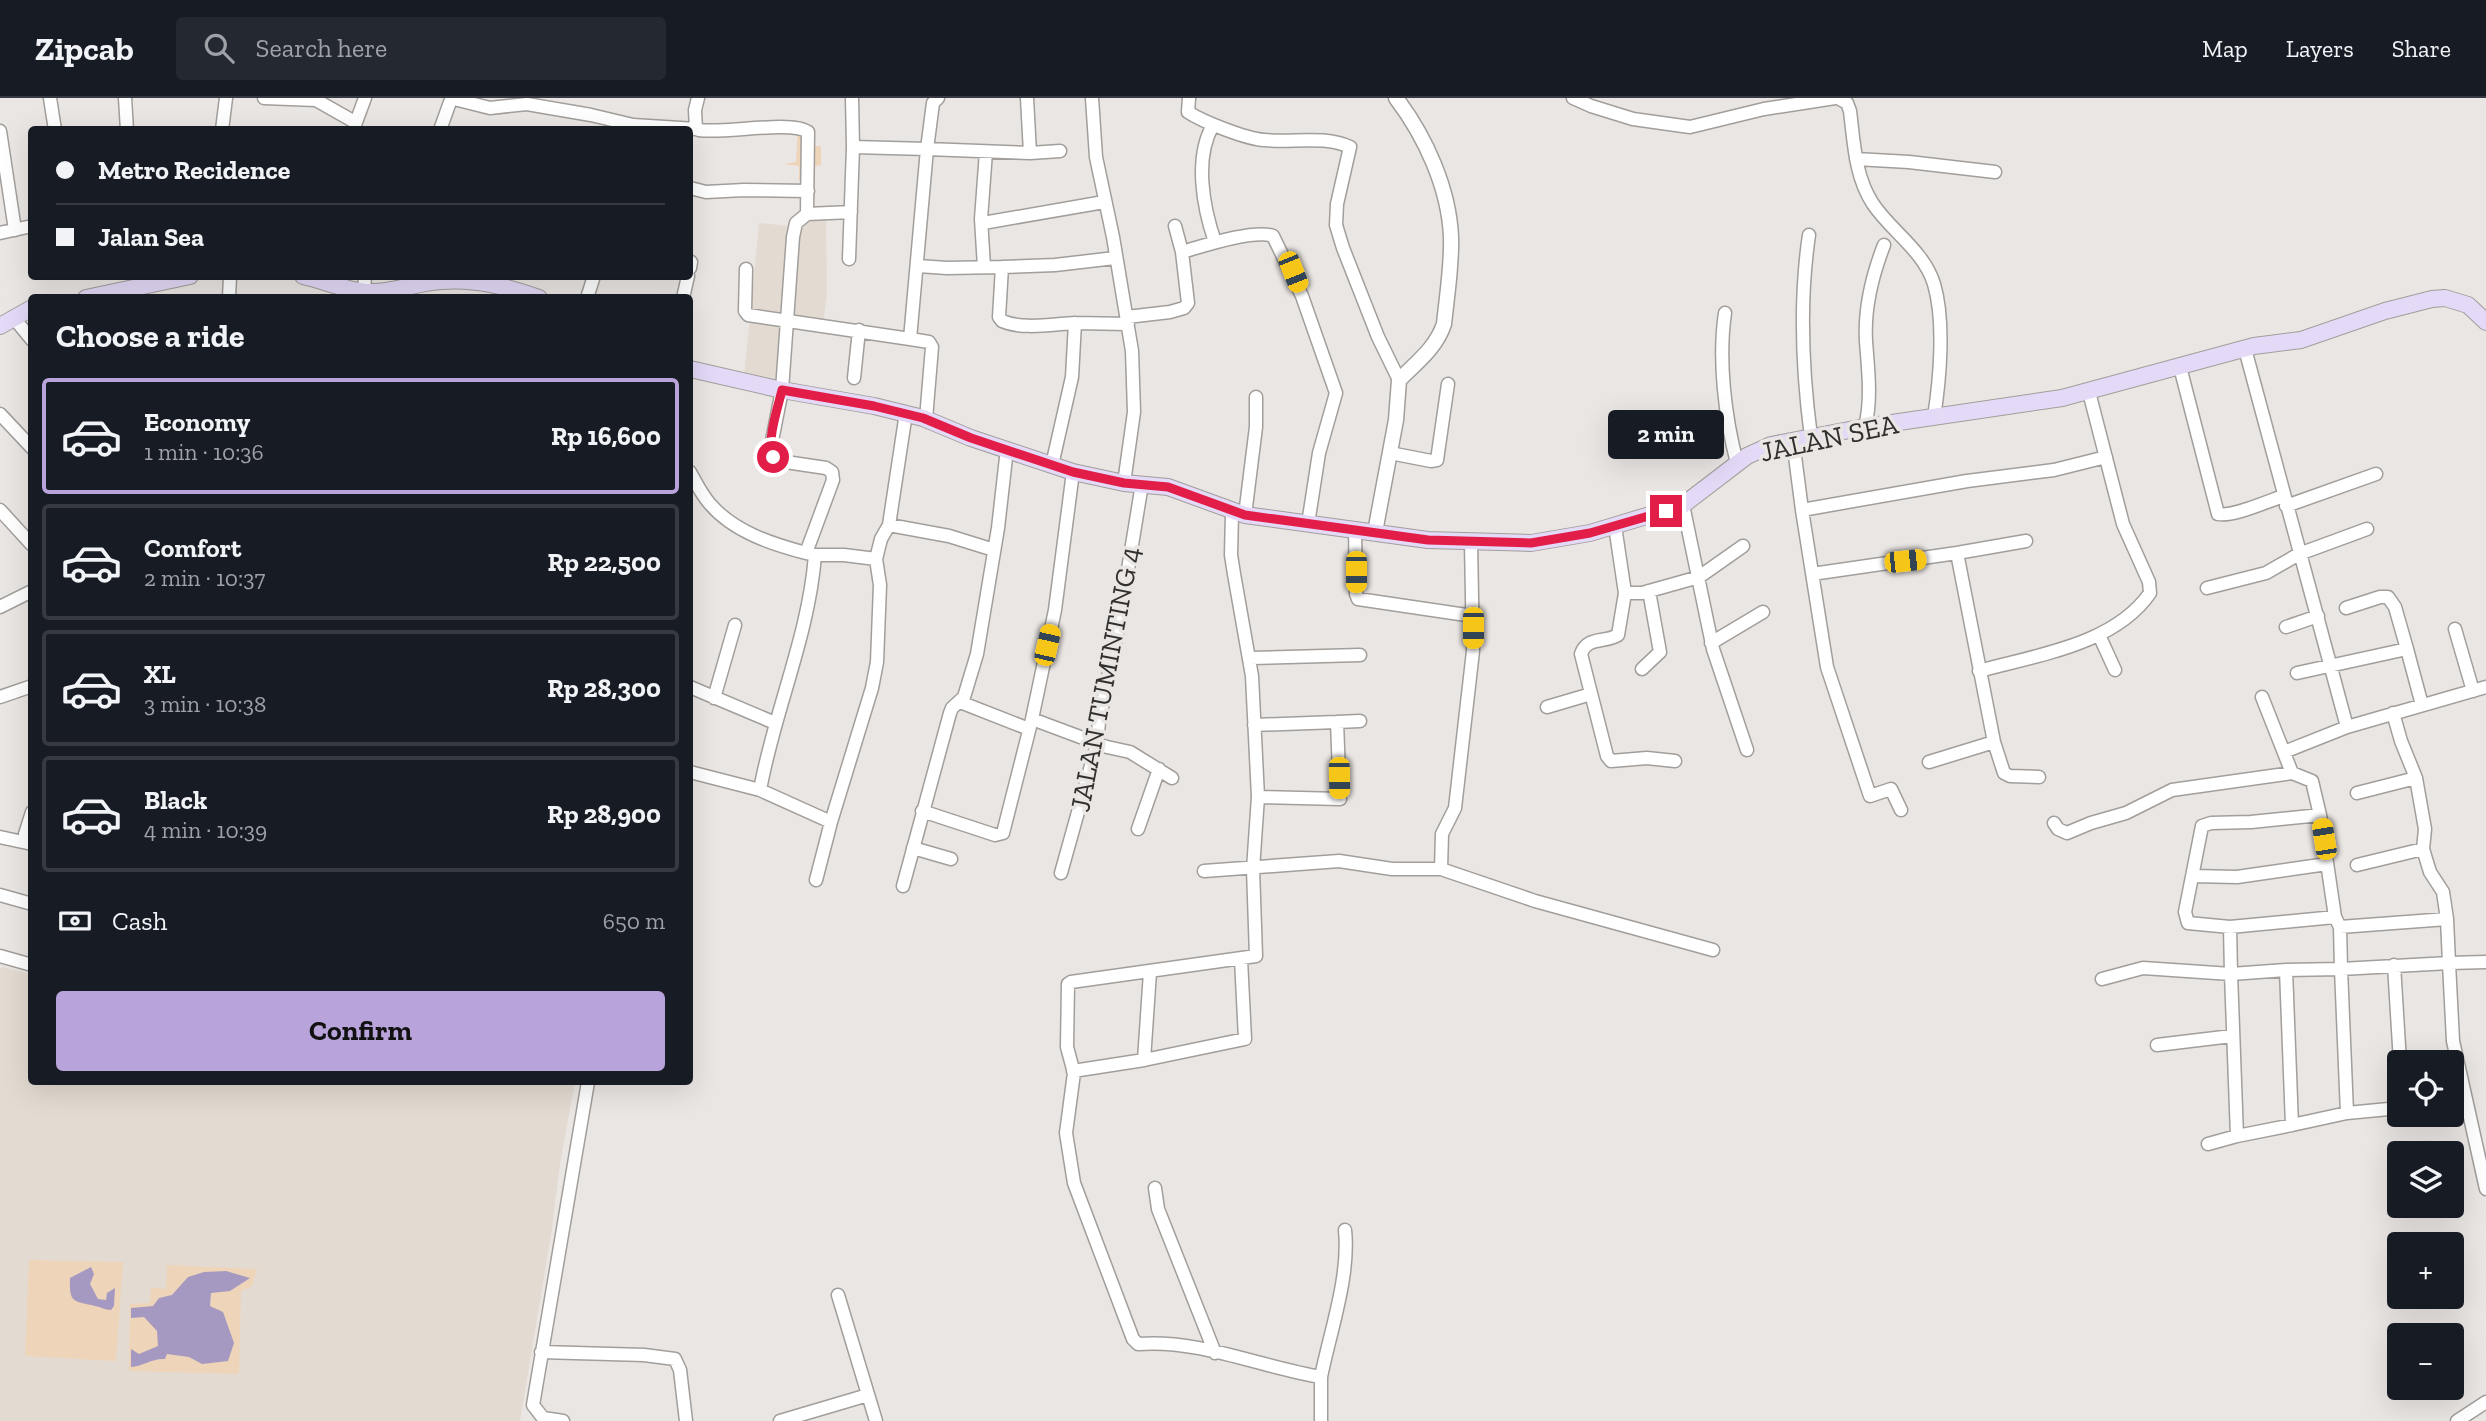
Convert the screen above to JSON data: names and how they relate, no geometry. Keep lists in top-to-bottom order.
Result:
{
  "streets": {
    "main road": ["JALAN SEA"],
    "street": ["JALAN TUMINTING 4"]
  },
  "crossings": [
    ["JALAN SEA", "JALAN TUMINTING 4"]
  ],
  "page": {
    "header": "Zipcab",
    "search": "Search here",
    "nav": ["Map", "Layers", "Share"],
    "banner": ["Metro Recidence", "Jalan Sea"],
    "heading": "Choose a ride",
    "list": [
      {
        "name": "Economy",
        "note": "1 min · 10:36",
        "value": "Rp 16,600"
      },
      {
        "name": "Comfort",
        "note": "2 min · 10:37",
        "value": "Rp 22,500"
      },
      {
        "name": "XL",
        "note": "3 min · 10:38",
        "value": "Rp 28,300"
      },
      {
        "name": "Black",
        "note": "4 min · 10:39",
        "value": "Rp 28,900"
      }
    ],
    "bubble": "2 min",
    "pay": ["Cash", "650 m"],
    "buttons": "Confirm",
    "map_buttons": ["+", "−"]
  }
}
